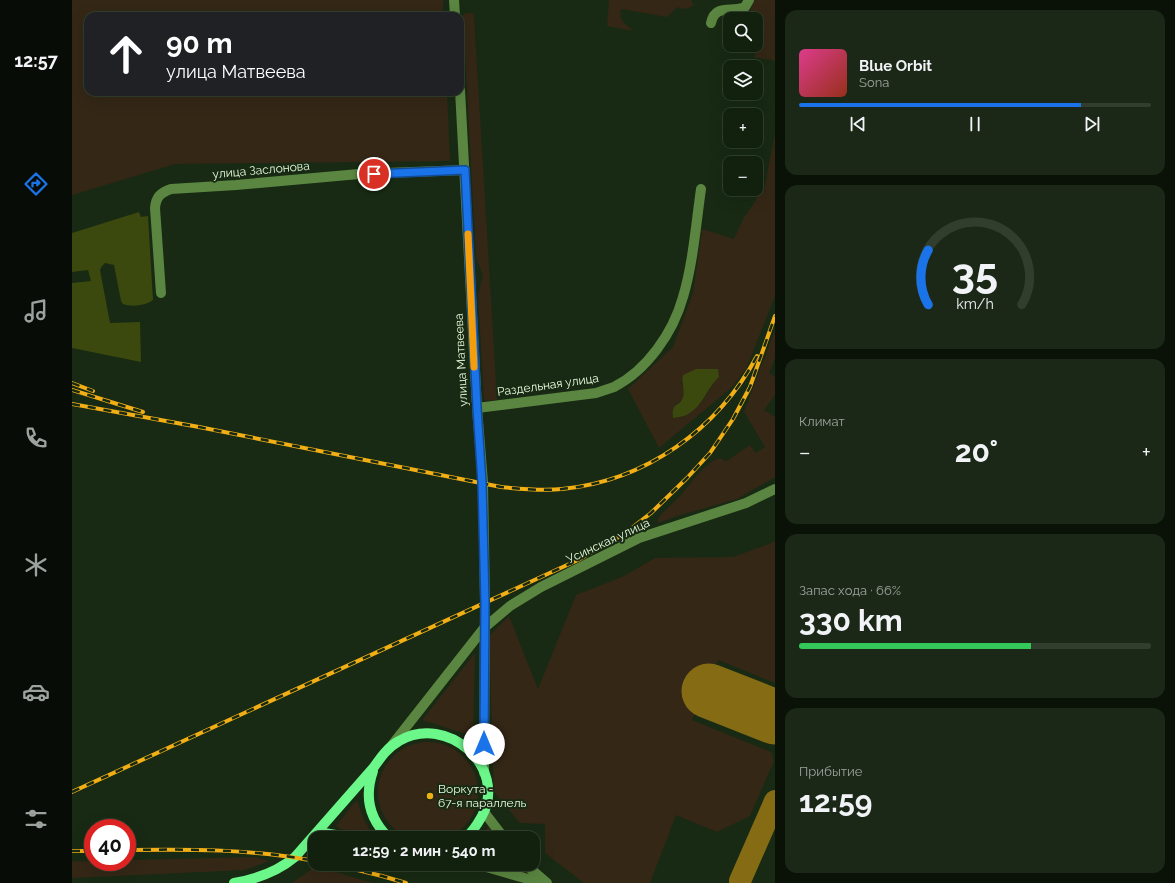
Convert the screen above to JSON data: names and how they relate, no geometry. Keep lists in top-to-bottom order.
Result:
{
  "streets": {
    "street": [
      "улица Заслонова",
      "улица Матвеева",
      "Раздельная улица",
      "Усинская улица"
    ]
  },
  "crossings": [
    ["улица Заслонова", "улица Матвеева"],
    ["улица Матвеева", "Раздельная улица"],
    ["улица Матвеева", "Усинская улица"]
  ],
  "places": ["Воркута - 67-я параллель"],
  "page": {
    "tabs": "12:57",
    "map_buttons": ["+", "−"],
    "turn": ["90 m", "улица Матвеева"],
    "song": ["Blue Orbit", "Sona"],
    "tile": [
      "Климат",
      ["Запас хода · 66%", "330 km"],
      ["Прибытие", "12:59"]
    ],
    "heat": ["−", "20°", "+"],
    "limit": "40",
    "trip": "12:59 · 2 мин · 540 m",
    "gauge": ["35", "km/h"]
  }
}
